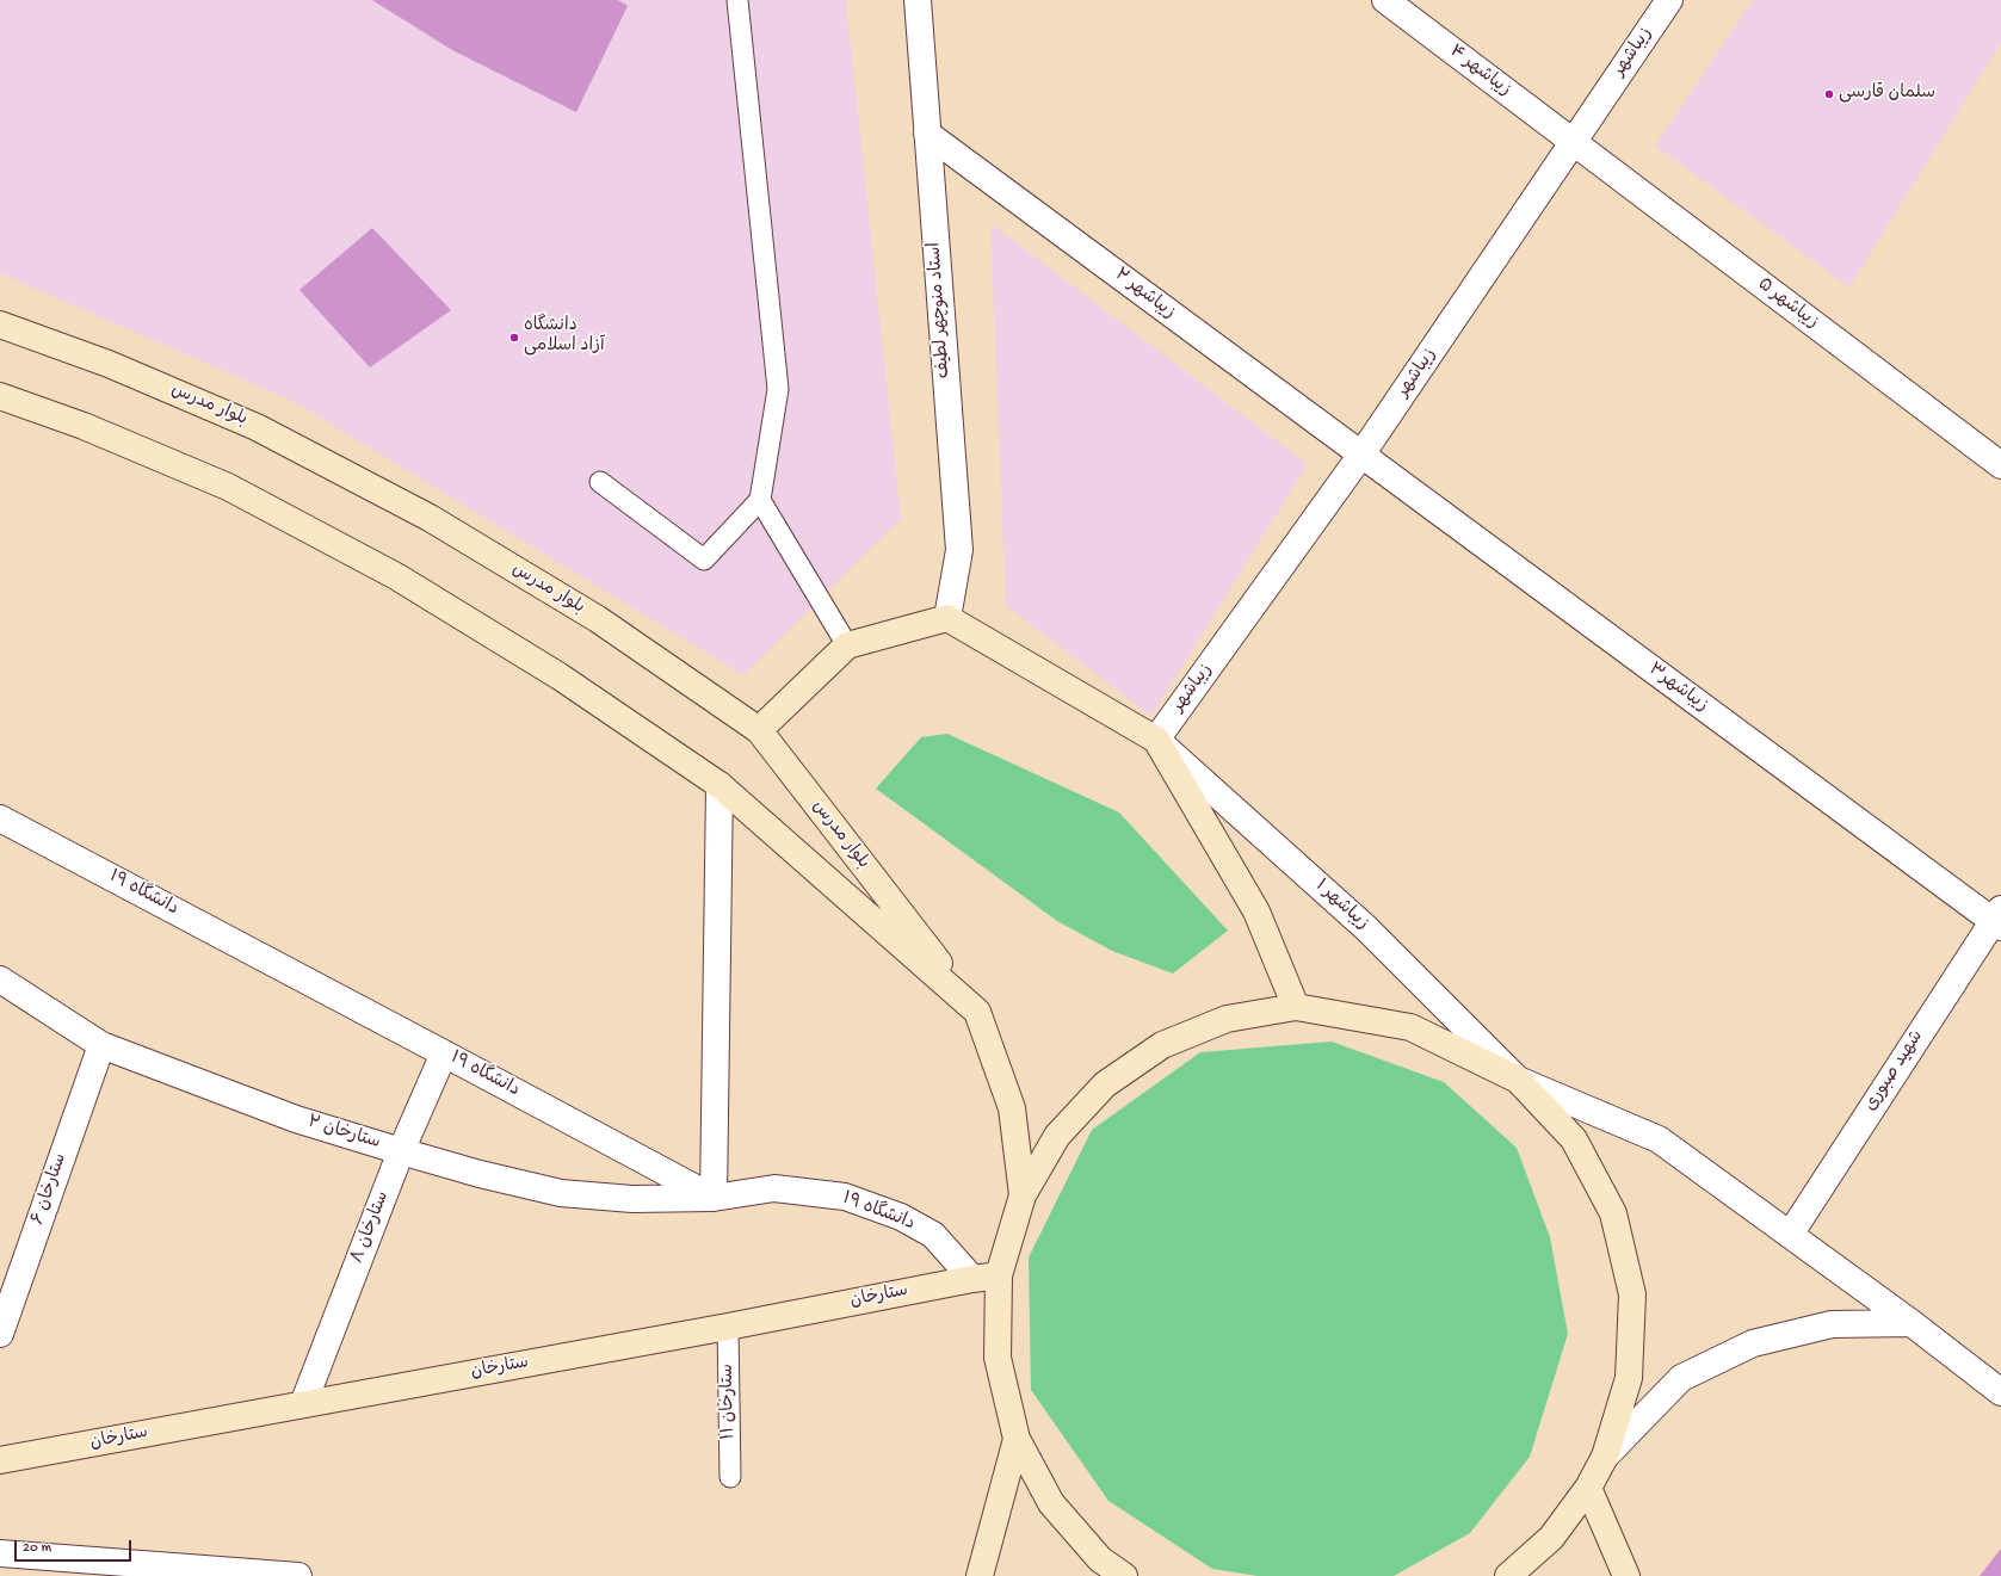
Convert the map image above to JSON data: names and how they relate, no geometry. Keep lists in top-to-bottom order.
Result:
{
  "streets": {
    "main road": ["بلوار مدرس", "ستارخان"],
    "street": [
      "زیباشهر",
      "زیباشهر ۴",
      "زیباشهر ۲",
      "زیباشهر ۵",
      "استاد منوچهر لطیف",
      "زیباشهر۳",
      "دانشگاه ۱۹",
      "زیباشهر ۱",
      "شهید صبوری",
      "ستارخان ۲",
      "ستارخان ۶",
      "ستارخان ۸"
    ],
    "lane": ["ستارخان ۱۱"]
  },
  "crossings": [
    ["زیباشهر", "زیباشهر ۴"],
    ["زیباشهر", "زیباشهر ۲"],
    ["زیباشهر", "زیباشهر ۵"],
    ["زیباشهر", "زیباشهر۳"],
    ["زیباشهر", "زیباشهر ۱"],
    ["زیباشهر ۴", "زیباشهر ۵"],
    ["زیباشهر ۲", "استاد منوچهر لطیف"],
    ["زیباشهر ۲", "زیباشهر۳"],
    ["زیباشهر۳", "شهید صبوری"],
    ["دانشگاه ۱۹", "ستارخان ۲"],
    ["دانشگاه ۱۹", "ستارخان ۸"],
    ["دانشگاه ۱۹", "ستارخان"],
    ["ستارخان ۲", "ستارخان ۶"],
    ["ستارخان ۲", "ستارخان ۸"],
    ["ستارخان ۸", "ستارخان"],
    ["ستارخان", "ستارخان ۱۱"]
  ],
  "places": ["سلمان قارسی", "دانشگاه آزاد اسلامی"],
  "scale_bar": "20 m"
}
